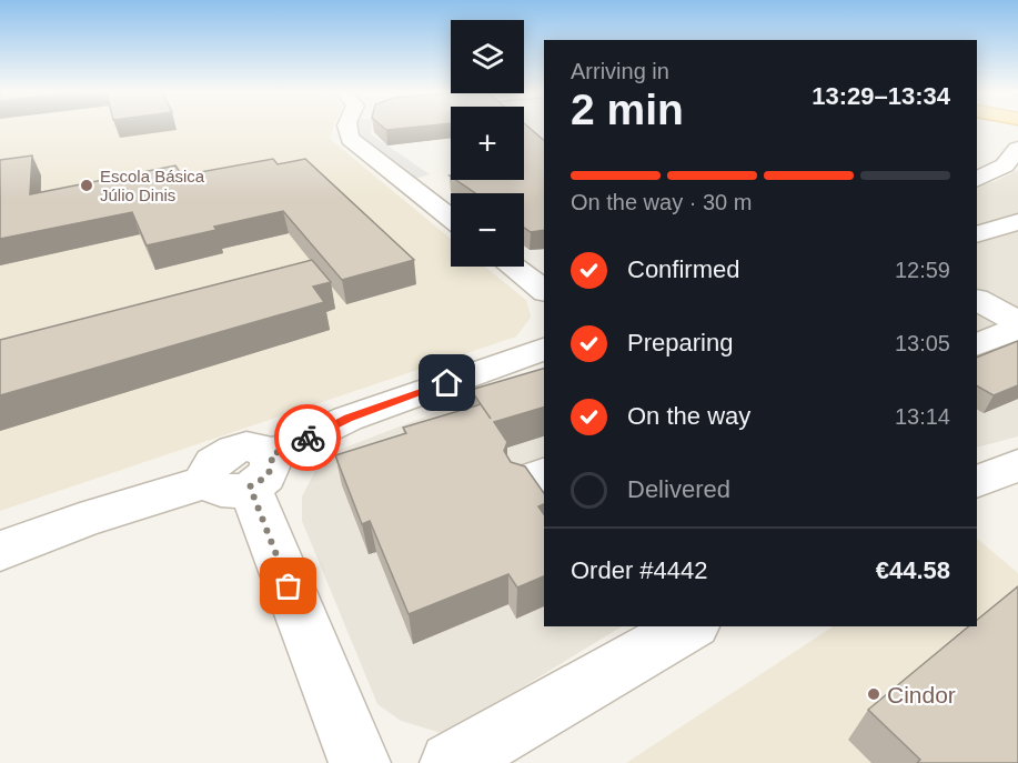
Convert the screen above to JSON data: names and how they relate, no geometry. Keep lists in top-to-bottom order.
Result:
{
  "places": ["Escola Básica Júlio Dinis", "Cindor"],
  "page": {
    "map_buttons": ["+", "−"],
    "heading": ["2 min", "Arriving in", "13:29–13:34"],
    "panel": ["Order #4442", "€44.58"],
    "bar": "On the way · 30 m",
    "list": [
      ["Confirmed", "12:59"],
      ["Preparing", "13:05"],
      ["On the way", "13:14"],
      "Delivered"
    ]
  }
}
